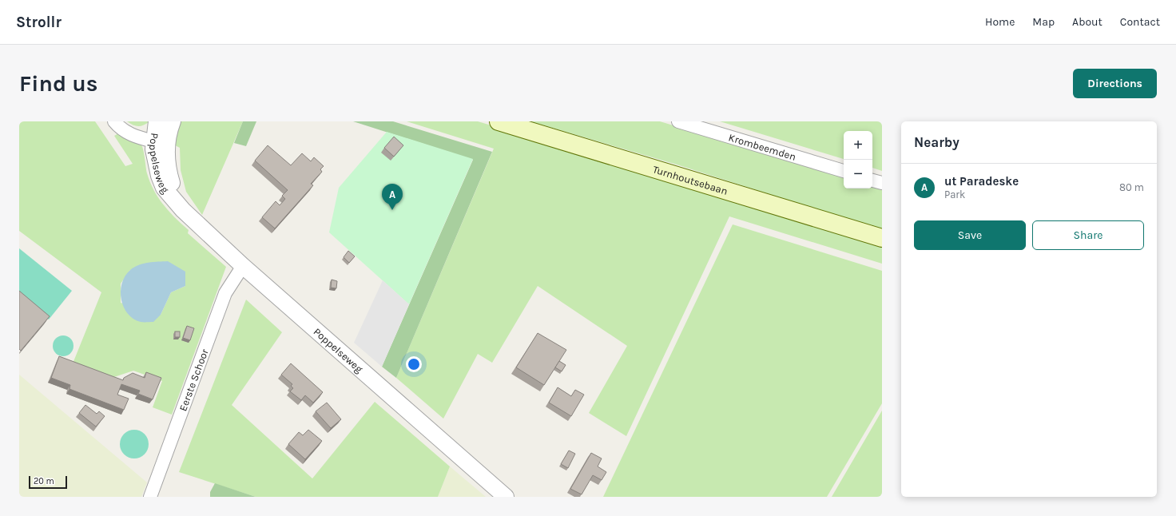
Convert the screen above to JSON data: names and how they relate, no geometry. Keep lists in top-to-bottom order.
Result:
{
  "streets": {
    "main road": ["Turnhoutsebaan"],
    "street": ["Krombeemden", "Poppelseweg", "Eerste Schoor"]
  },
  "crossings": [
    ["Poppelseweg", "Eerste Schoor"]
  ],
  "scale_bar": "20 m",
  "page": {
    "header": "Strollr",
    "nav": [
      "Home",
      "Map",
      "About",
      "Contact"
    ],
    "buttons": [
      "Directions",
      ["Save", "Share"]
    ],
    "title": "Find us",
    "heading": "Nearby",
    "map_buttons": ["+", "−"],
    "list": [
      {
        "mark": "A",
        "name": "ut Paradeske",
        "note": "Park",
        "value": "80 m"
      }
    ],
    "pins": "A",
    "scale": "20 m"
  }
}
